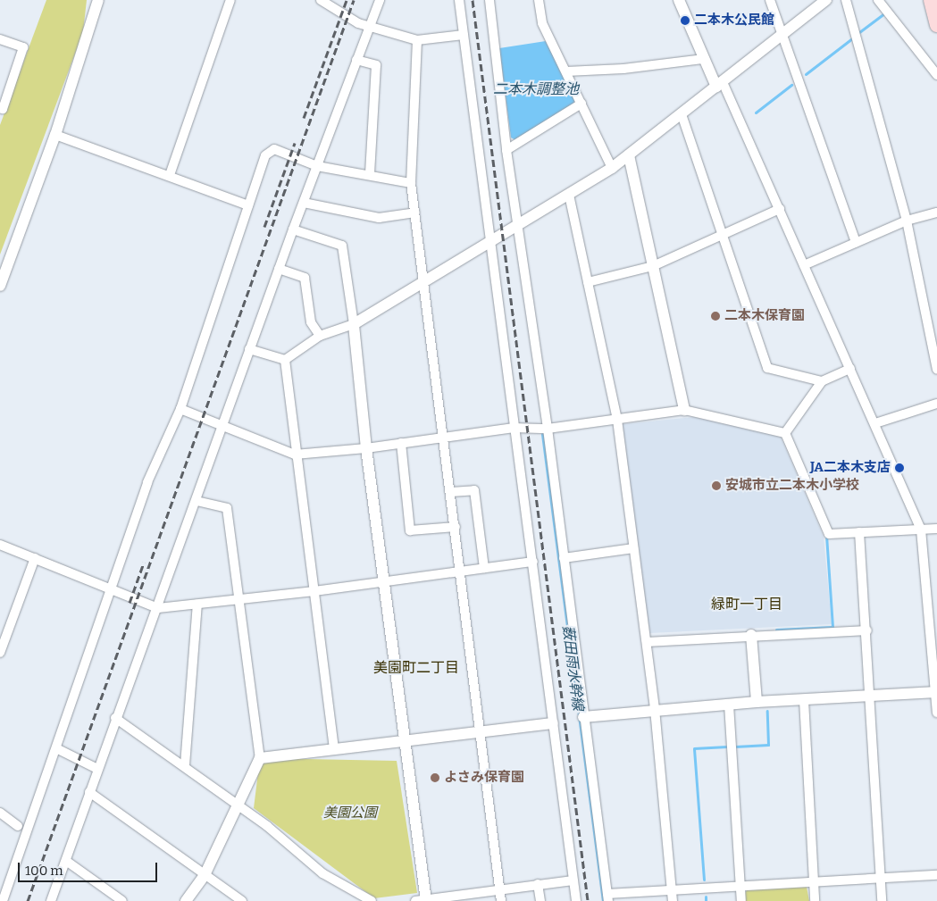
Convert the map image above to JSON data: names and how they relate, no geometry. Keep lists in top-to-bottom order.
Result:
{
  "districts": ["緑町一丁目", "美園町二丁目"],
  "water": ["二本木調整池", "薮田雨水幹線"],
  "parks": ["美園公園"],
  "places": [
    "二本木公民館",
    "二本木保育園",
    "JA二本木支店",
    "安城市立二本木小学校",
    "よさみ保育園"
  ],
  "scale_bar": "100 m"
}
